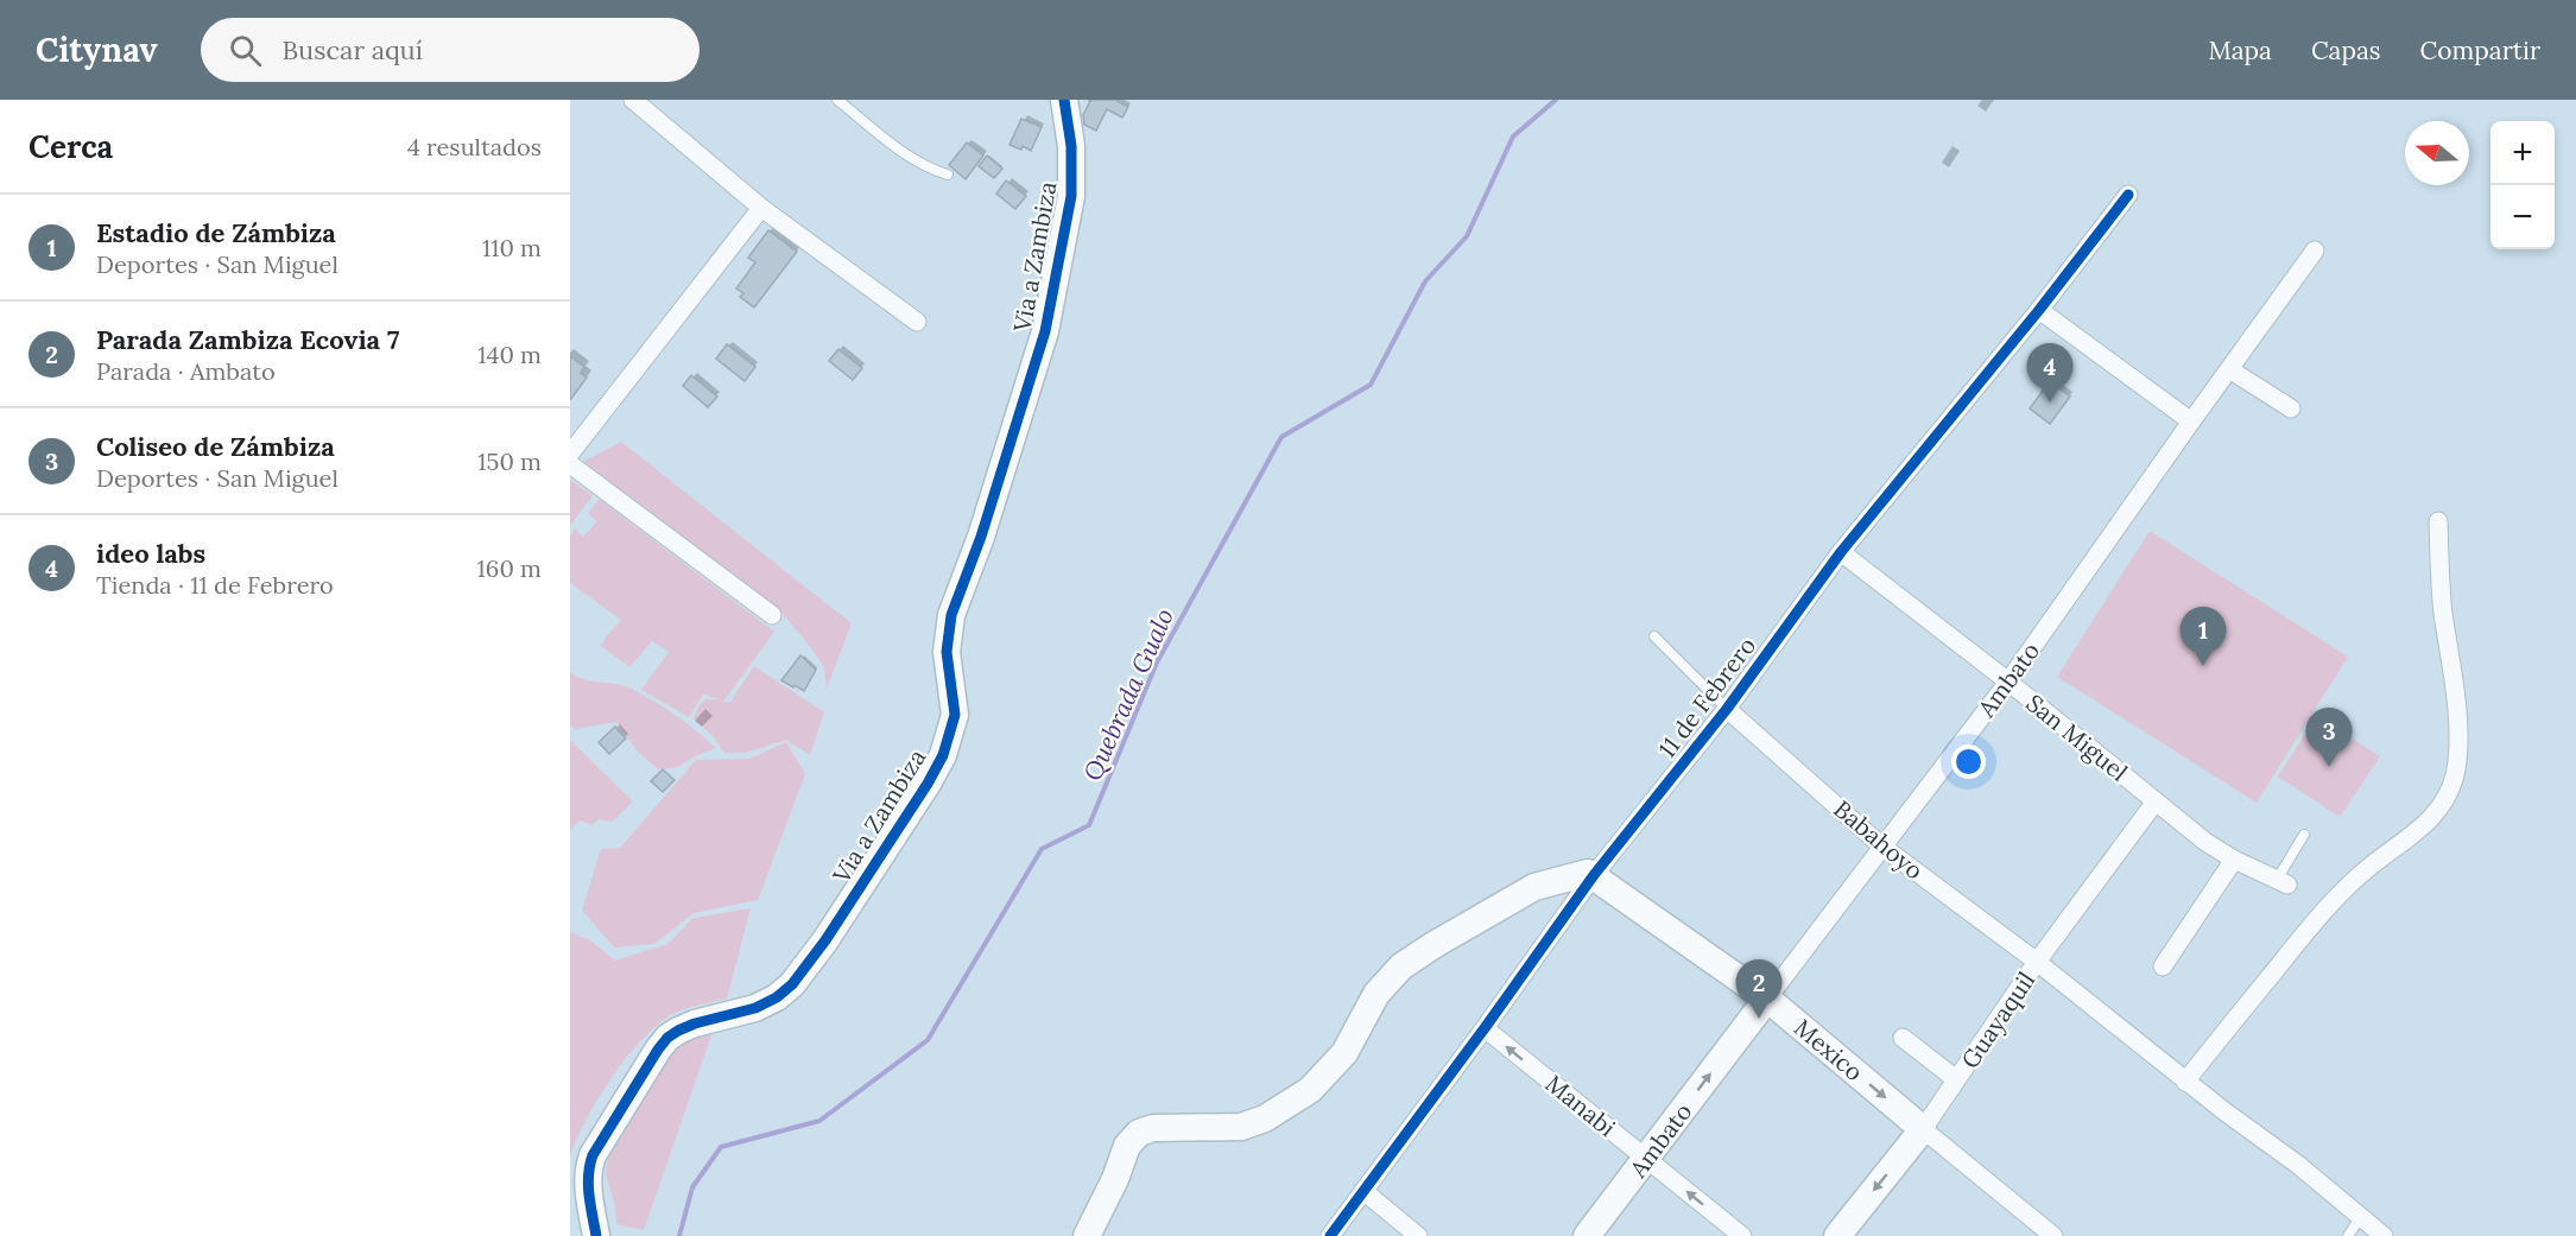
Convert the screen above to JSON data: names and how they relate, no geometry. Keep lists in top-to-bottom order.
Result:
{
  "streets": {
    "street": [
      "Via a Zambiza",
      "Ambato",
      "11 de Febrero",
      "San Miguel",
      "Babahoyo",
      "Guayaquil",
      "Mexico",
      "Manabi"
    ]
  },
  "crossings": [
    ["Ambato", "San Miguel"],
    ["Ambato", "Babahoyo"],
    ["Ambato", "Mexico"],
    ["Ambato", "Manabi"],
    ["11 de Febrero", "San Miguel"],
    ["11 de Febrero", "Babahoyo"],
    ["11 de Febrero", "Mexico"],
    ["11 de Febrero", "Manabi"],
    ["San Miguel", "Guayaquil"],
    ["Babahoyo", "Guayaquil"],
    ["Guayaquil", "Mexico"]
  ],
  "one_way": ["Manabi"],
  "water": ["Quebrada Gualo"],
  "north": "left",
  "page": {
    "header": "Citynav",
    "search": "Buscar aquí",
    "nav": ["Mapa", "Capas", "Compartir"],
    "heading": ["Cerca", "4 resultados"],
    "map_buttons": ["+", "−"],
    "list": [
      {
        "mark": "1",
        "name": "Estadio de Zámbiza",
        "note": "Deportes · San Miguel",
        "value": "110 m"
      },
      {
        "mark": "2",
        "name": "Parada Zambiza Ecovia 7",
        "note": "Parada · Ambato",
        "value": "140 m"
      },
      {
        "mark": "3",
        "name": "Coliseo de Zámbiza",
        "note": "Deportes · San Miguel",
        "value": "150 m"
      },
      {
        "mark": "4",
        "name": "ideo labs",
        "note": "Tienda · 11 de Febrero",
        "value": "160 m"
      }
    ],
    "pins": [
      "4",
      "1",
      "3",
      "2"
    ]
  }
}
